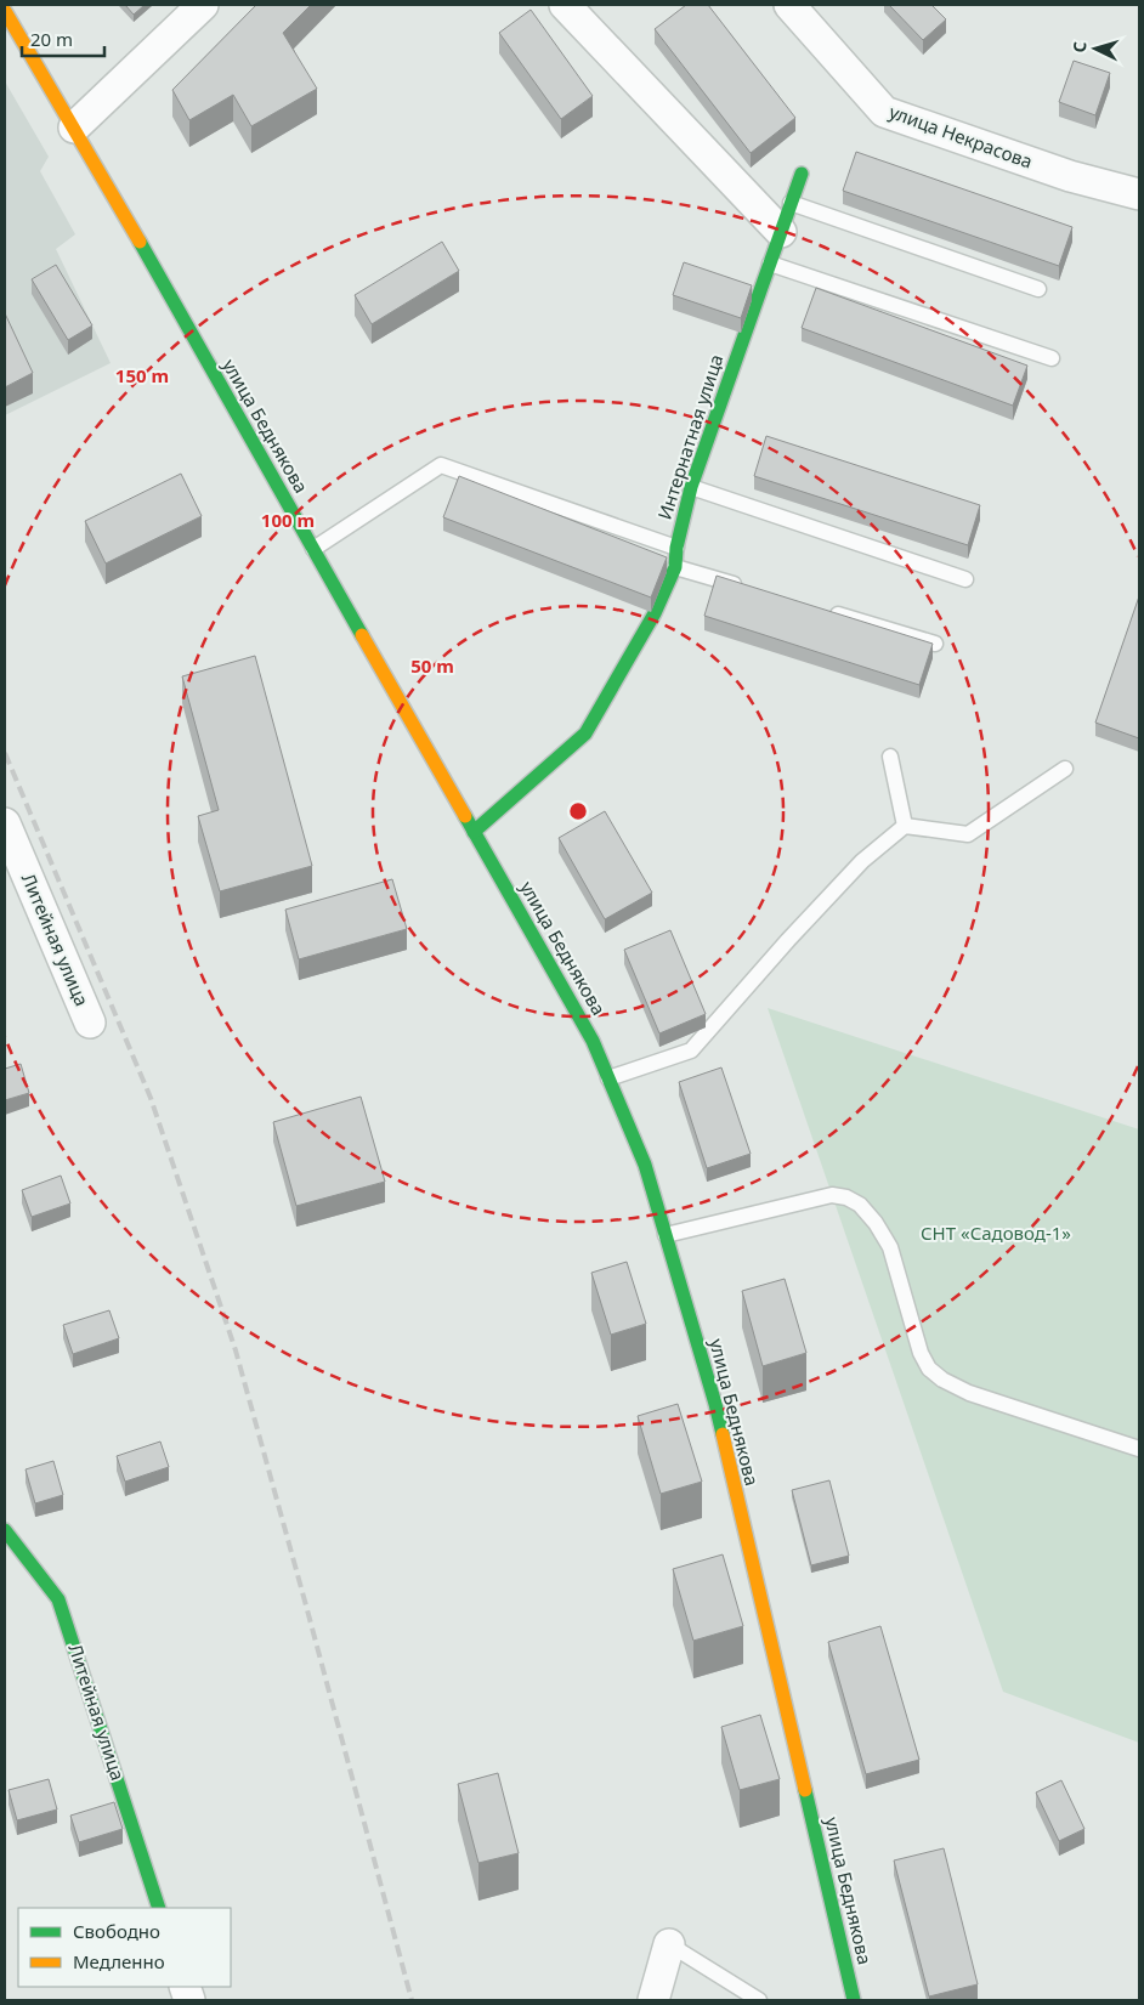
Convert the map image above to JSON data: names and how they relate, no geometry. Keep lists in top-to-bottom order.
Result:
{
  "streets": {
    "street": [
      "улица Некрасова",
      "улица Беднякова",
      "Интернатная улица",
      "Литейная улица"
    ]
  },
  "crossings": [
    ["улица Беднякова", "Интернатная улица"]
  ],
  "parks": ["СНТ «Садовод-1»"],
  "legend": ["Свободно", "Медленно"],
  "scale_bar": "20 m",
  "north": "left",
  "rings": ["150 m", "100 m", "50 m"]
}
